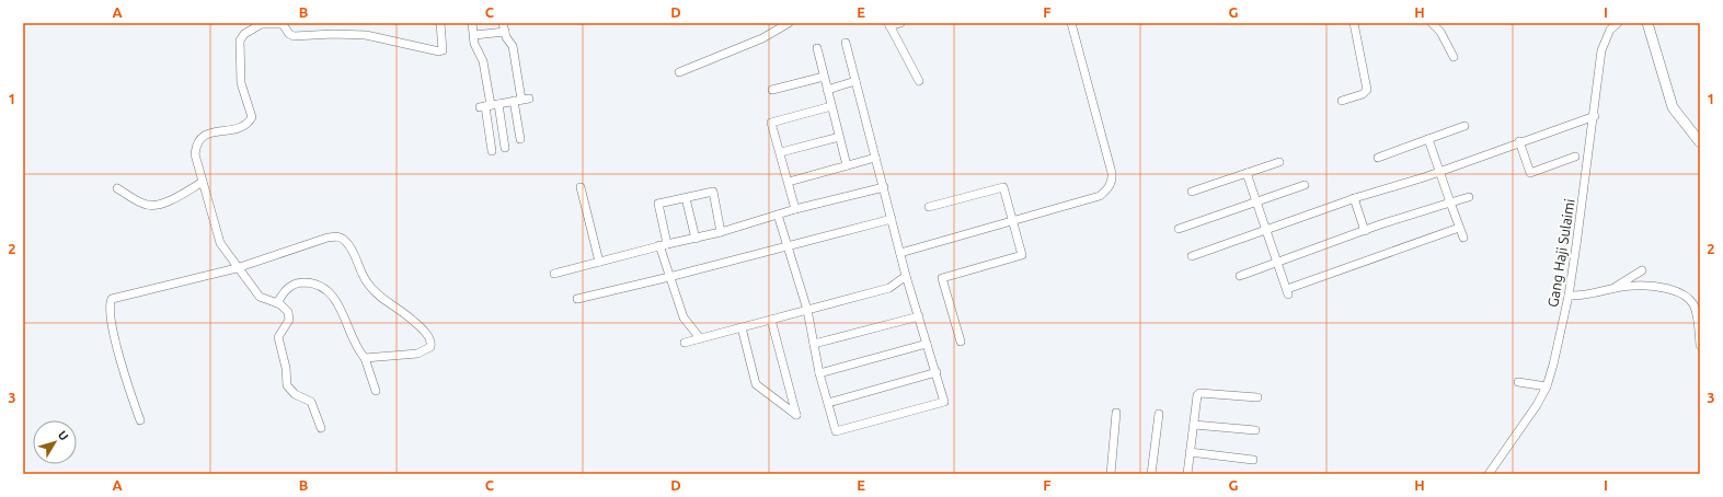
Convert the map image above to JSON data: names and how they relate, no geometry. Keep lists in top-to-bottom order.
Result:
{
  "streets": {
    "street": ["Gang Haji Sulaimi"]
  },
  "north": "top right",
  "grid": {
    "columns": [
      "A",
      "B",
      "C",
      "D",
      "E",
      "F",
      "G",
      "H",
      "I"
    ],
    "rows": ["1", "2", "3"]
  }
}
